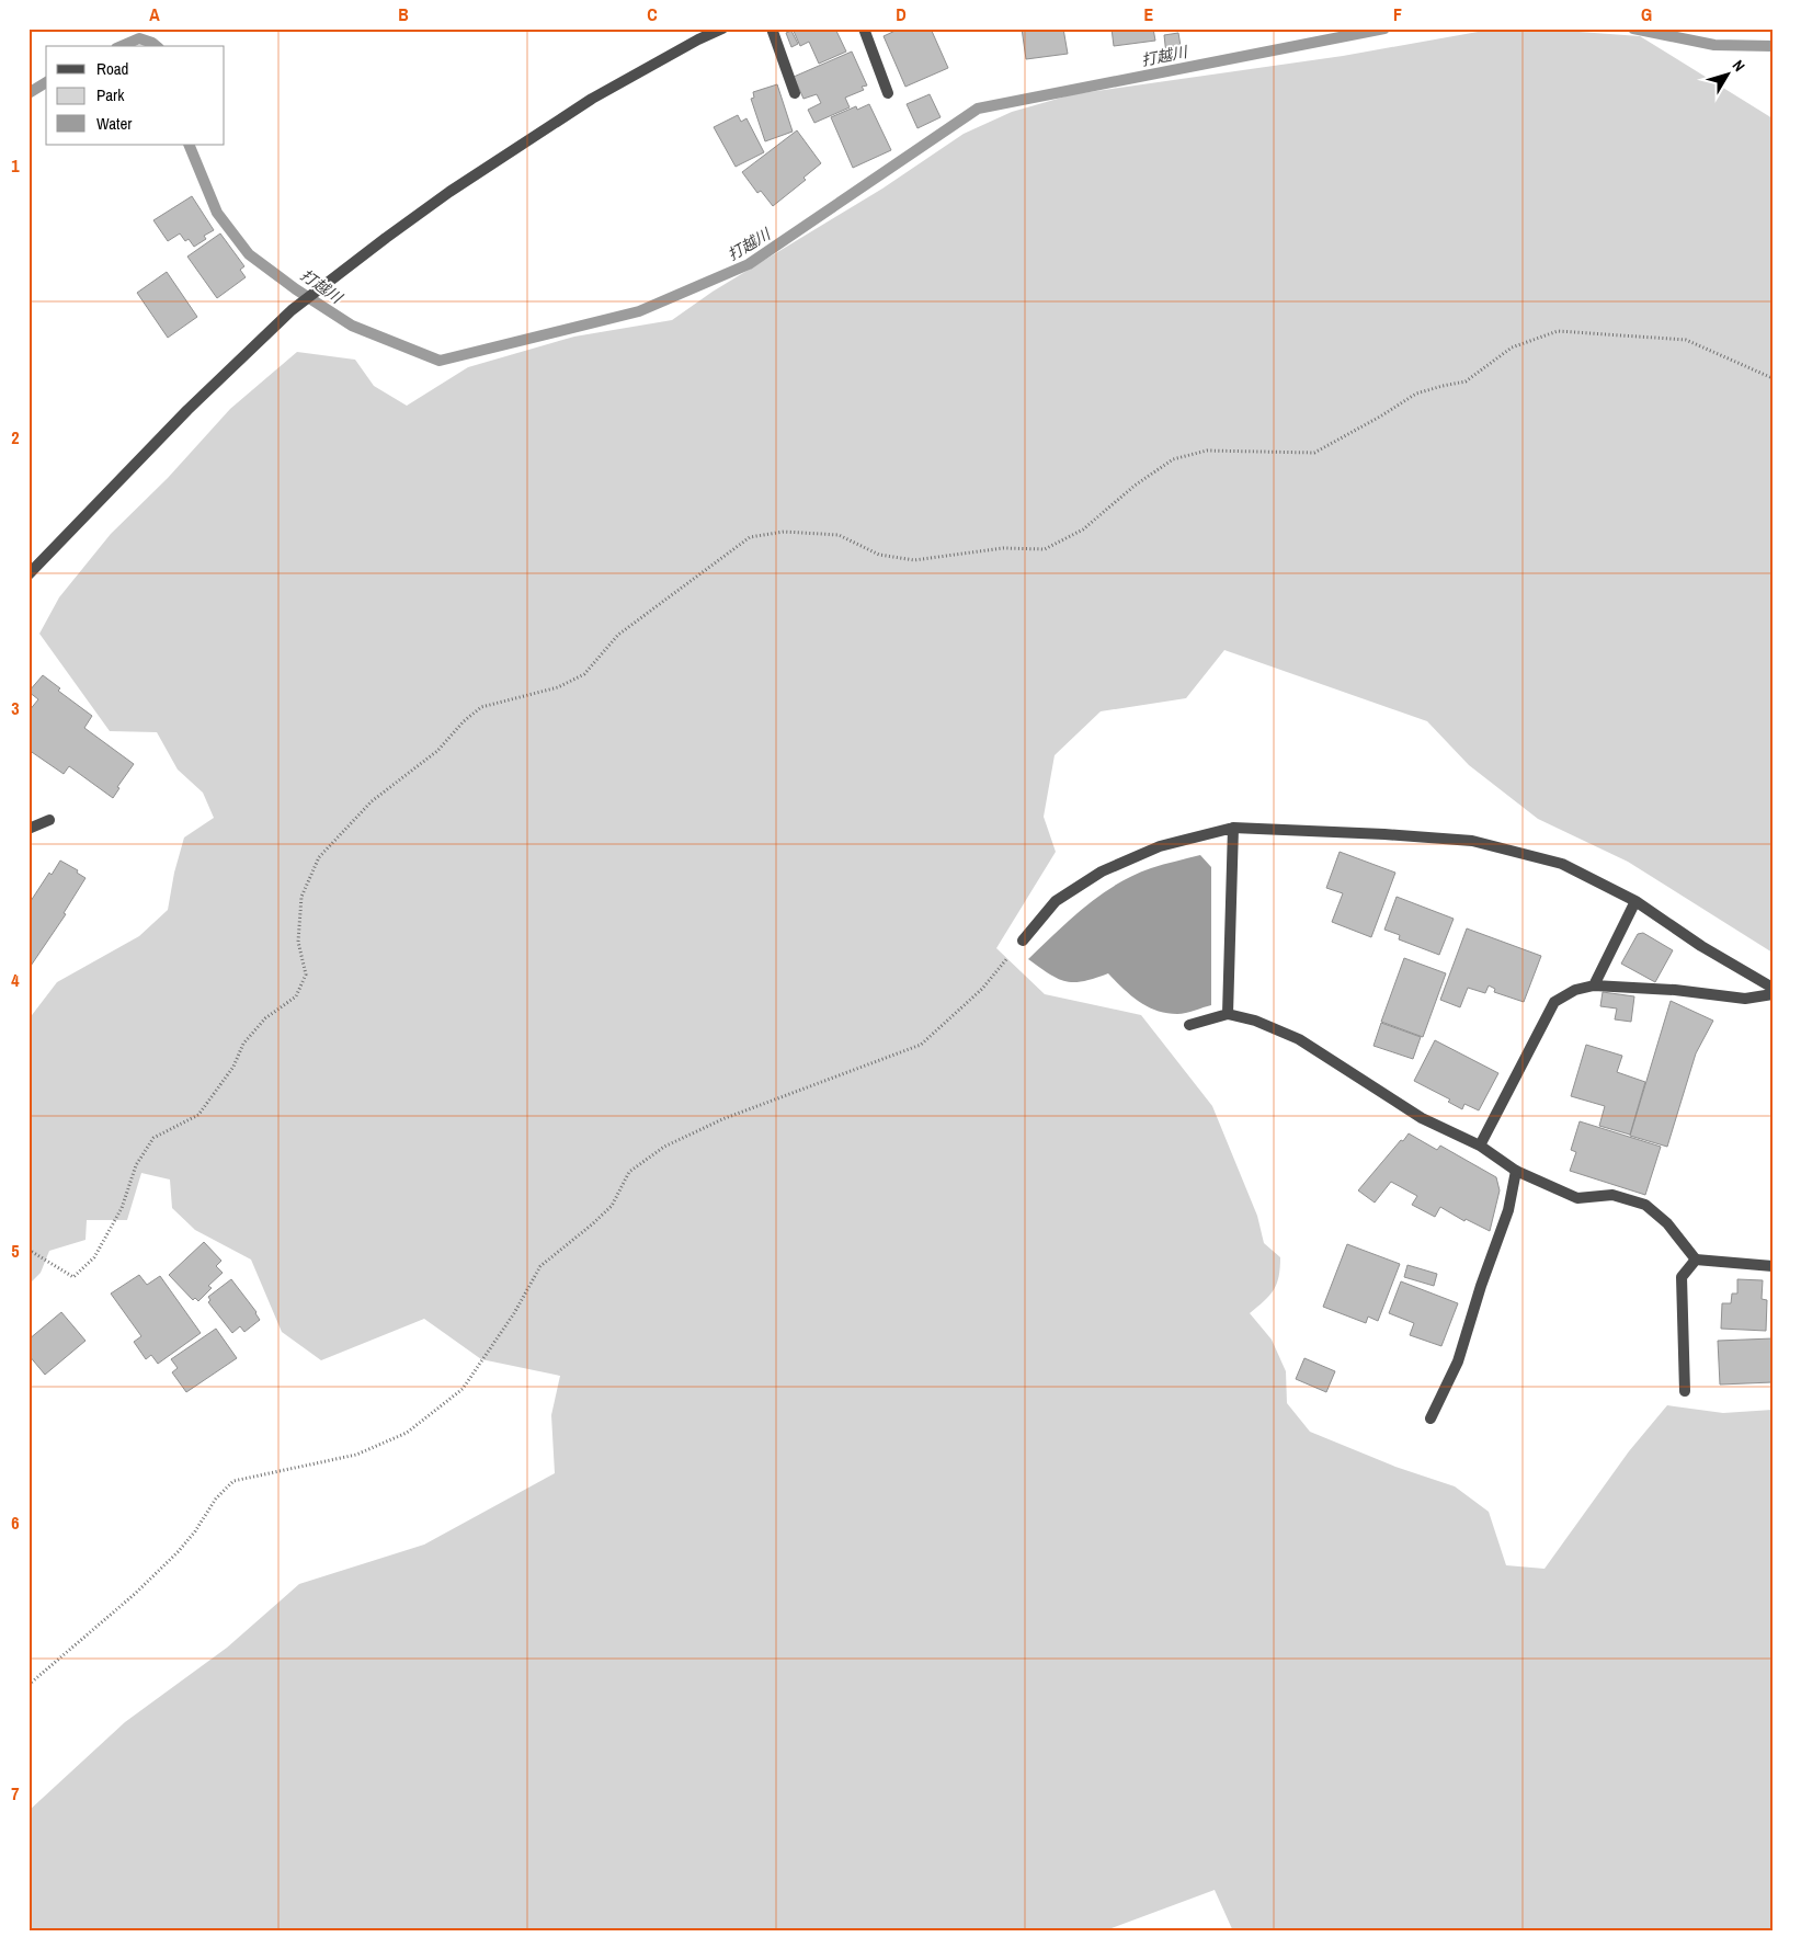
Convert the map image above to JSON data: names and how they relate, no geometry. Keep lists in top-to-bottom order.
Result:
{
  "water": ["打越川"],
  "legend": ["Road", "Park", "Water"],
  "north": "top right",
  "grid": {
    "columns": [
      "A",
      "B",
      "C",
      "D",
      "E",
      "F",
      "G"
    ],
    "rows": [
      "1",
      "2",
      "3",
      "4",
      "5",
      "6",
      "7"
    ]
  }
}
